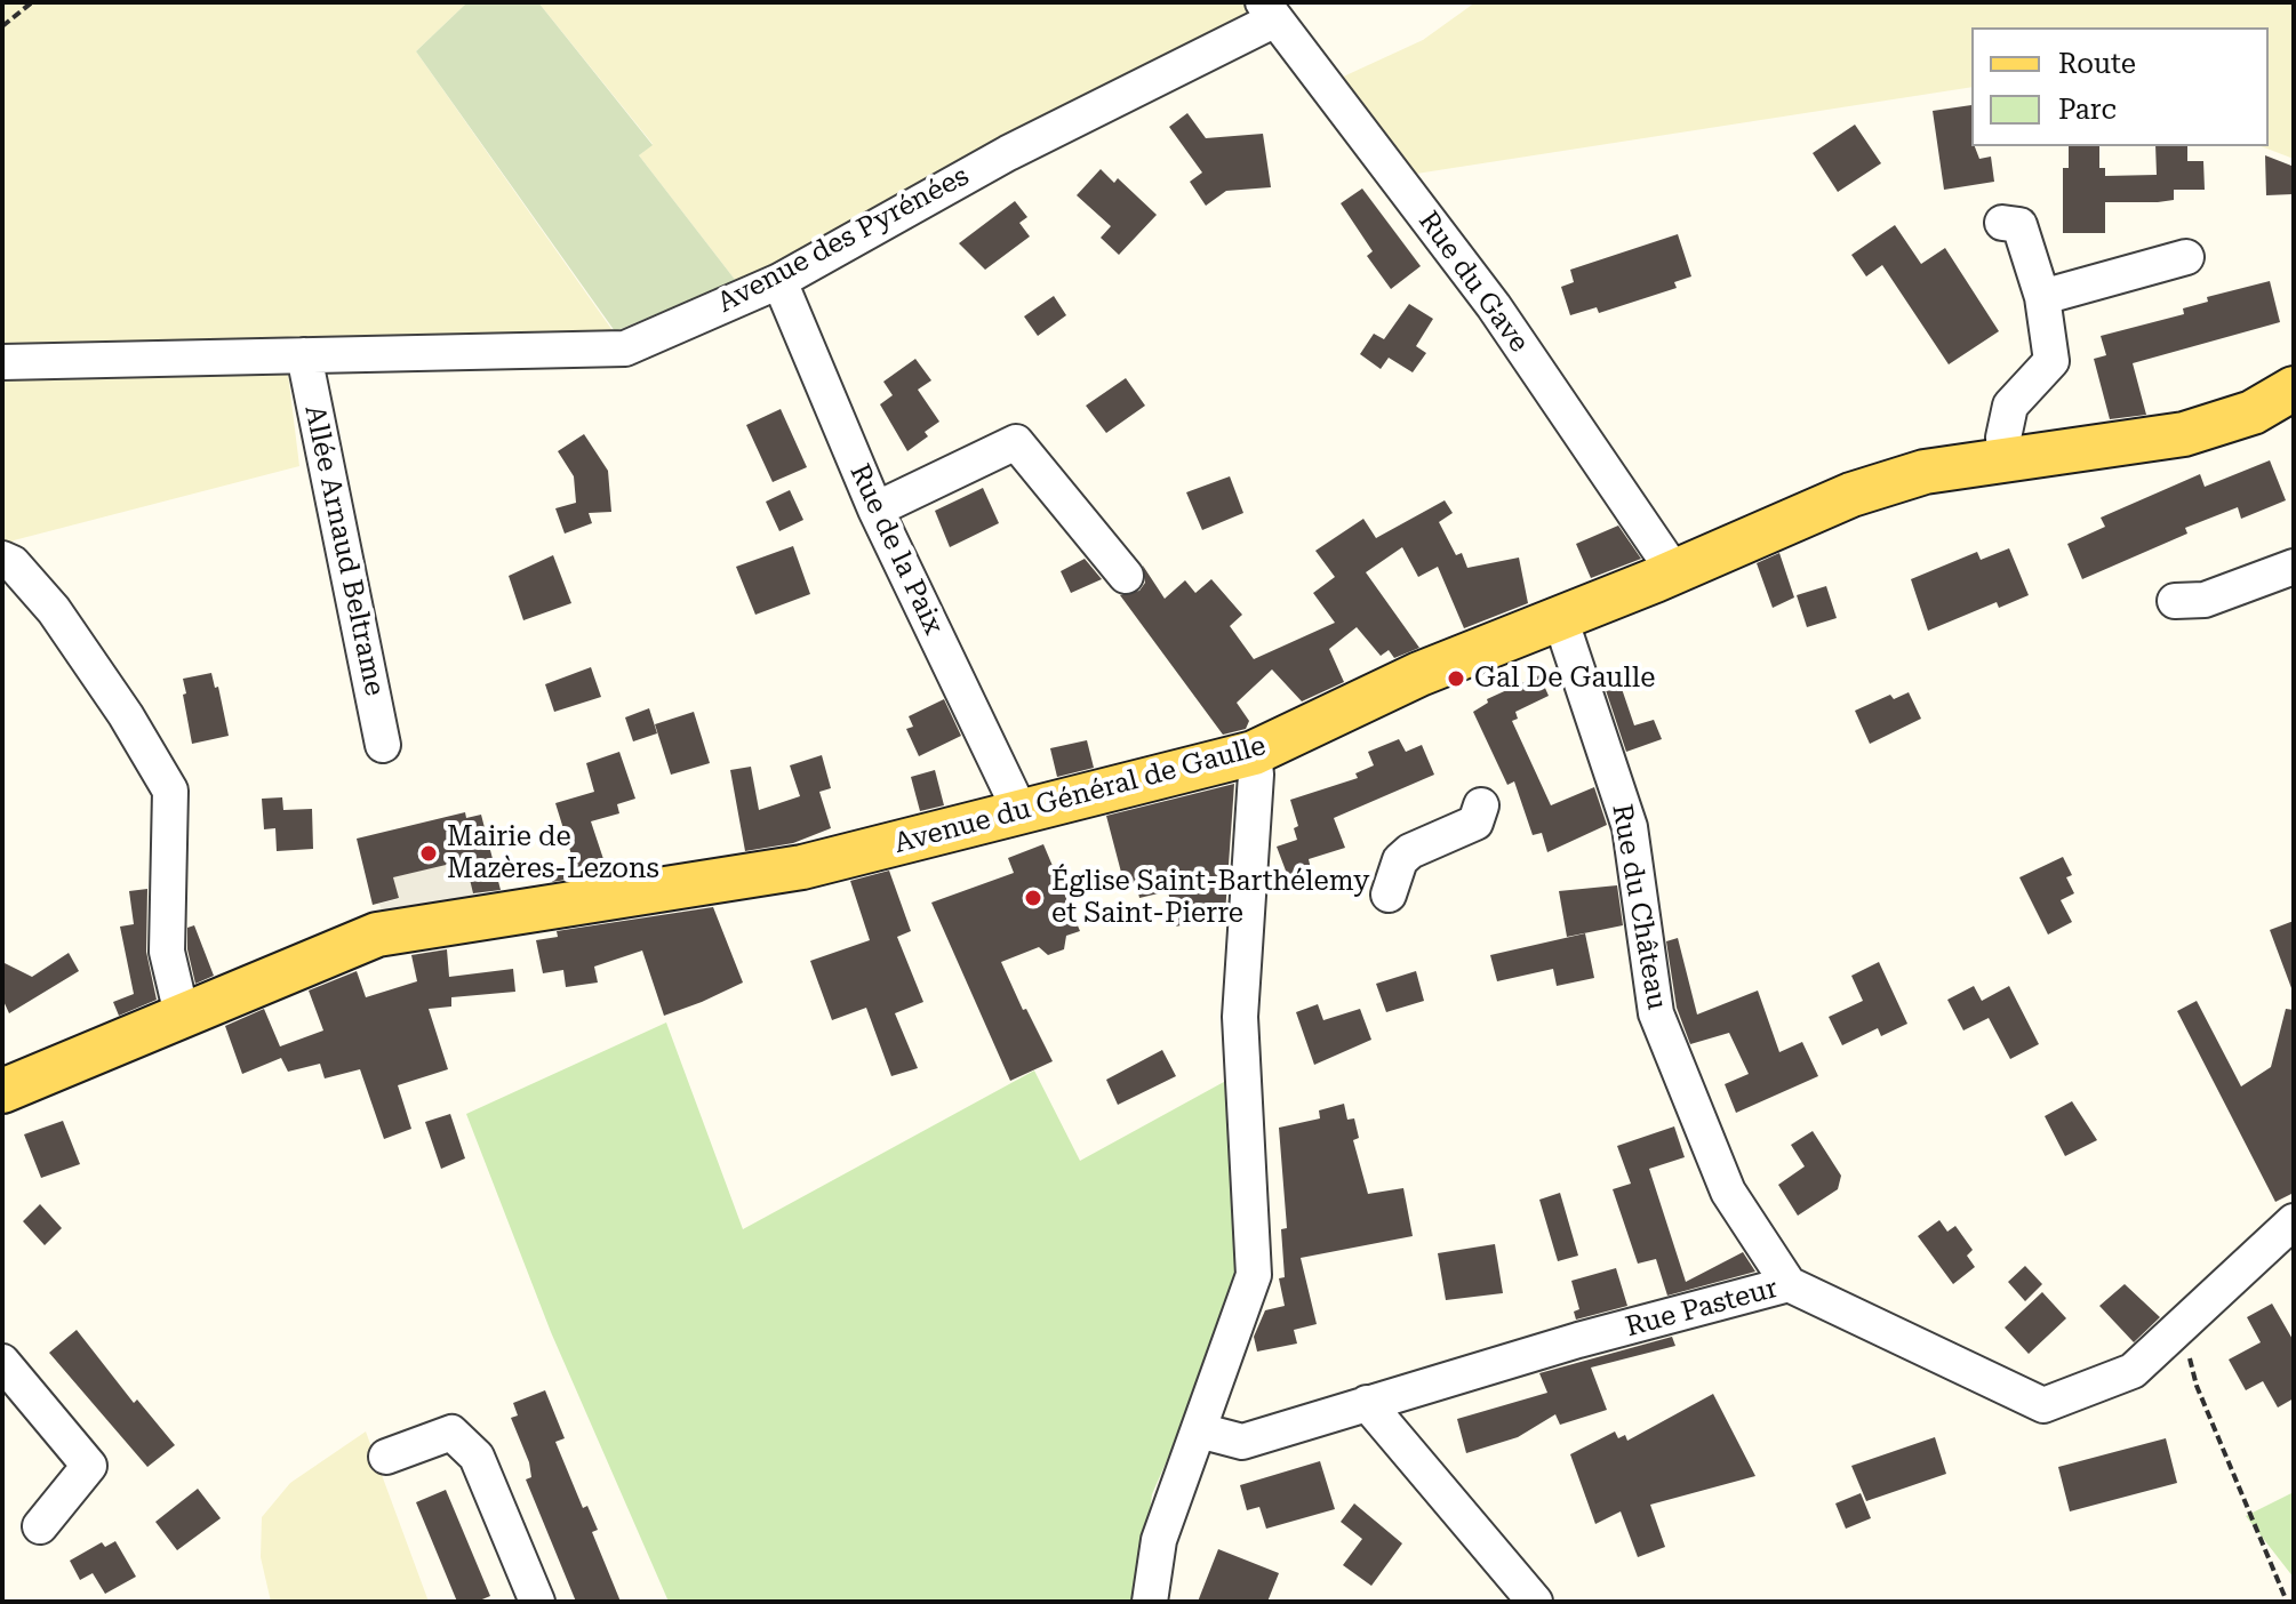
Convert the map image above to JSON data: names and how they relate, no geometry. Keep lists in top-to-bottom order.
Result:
{
  "streets": {
    "main road": ["Avenue du Général de Gaulle"],
    "street": [
      "Avenue des Pyrénées",
      "Rue du Gave",
      "Rue de la Paix",
      "Allée Arnaud Beltrame",
      "Rue du Château",
      "Rue Pasteur"
    ]
  },
  "crossings": [
    ["Avenue des Pyrénées", "Rue du Gave"],
    ["Avenue des Pyrénées", "Rue de la Paix"],
    ["Avenue des Pyrénées", "Allée Arnaud Beltrame"],
    ["Rue du Gave", "Avenue du Général de Gaulle"],
    ["Rue de la Paix", "Avenue du Général de Gaulle"],
    ["Avenue du Général de Gaulle", "Rue du Château"],
    ["Rue du Château", "Rue Pasteur"]
  ],
  "places": ["Gal De Gaulle", "Mairie de Mazères-Lezons", "Église Saint-Barthélemy et Saint-Pierre"],
  "legend": ["Route", "Parc"]
}
